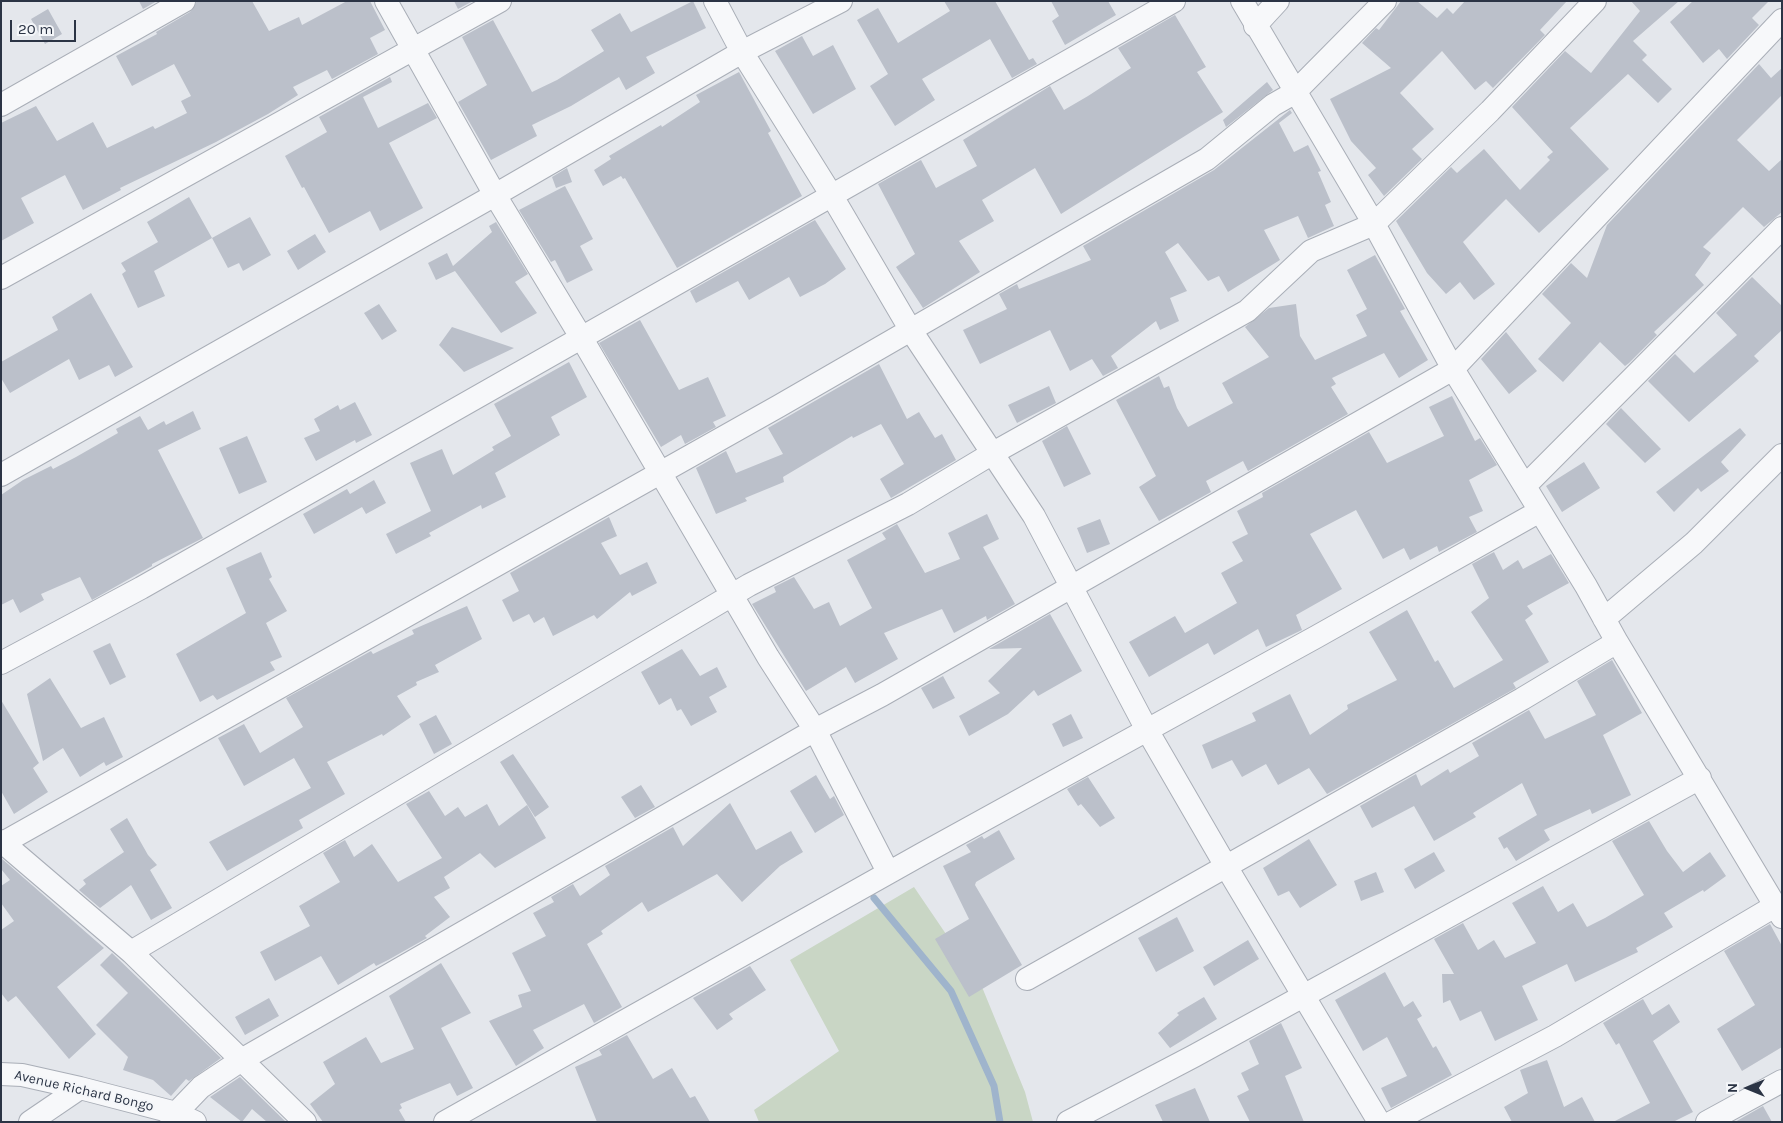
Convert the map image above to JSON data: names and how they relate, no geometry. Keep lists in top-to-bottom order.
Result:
{
  "streets": {
    "street": ["Avenue Richard Bongo"]
  },
  "scale_bar": "20 m",
  "north": "left"
}
